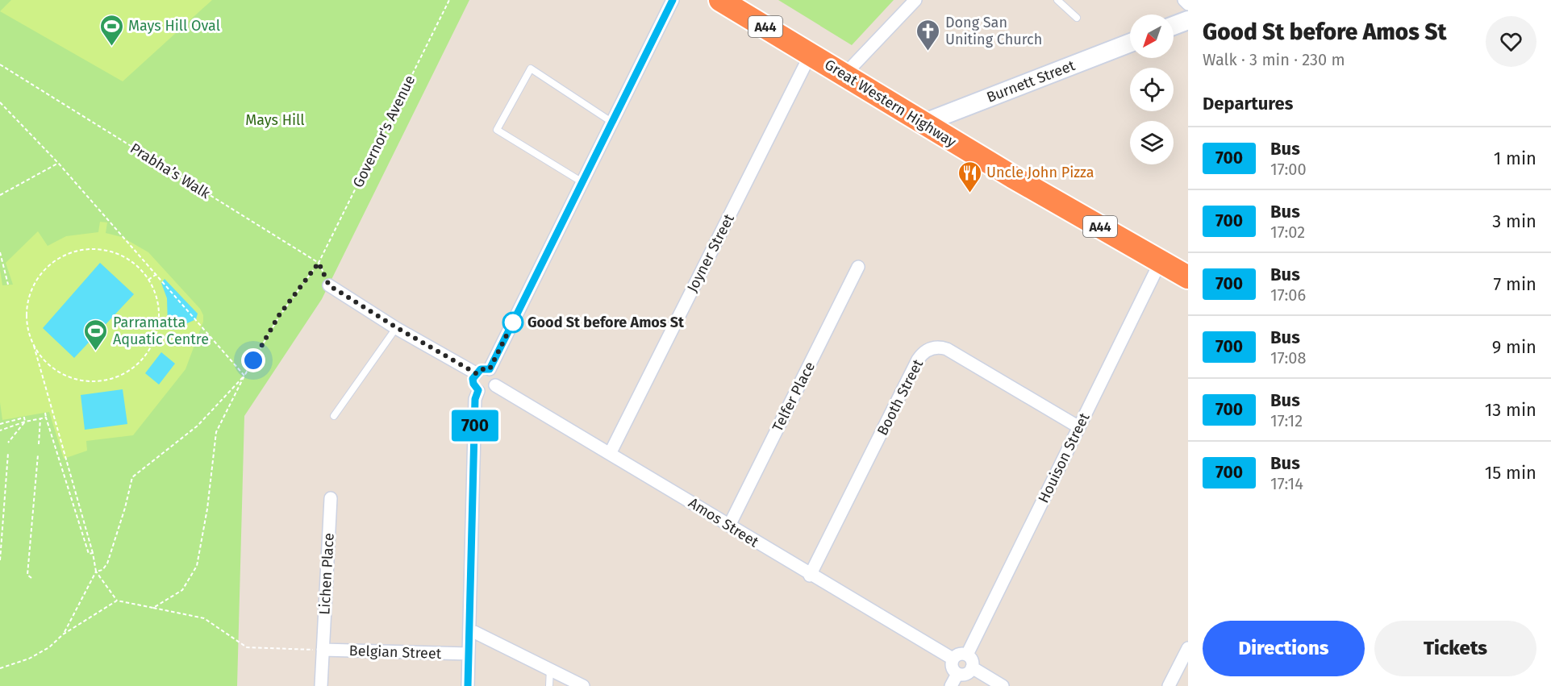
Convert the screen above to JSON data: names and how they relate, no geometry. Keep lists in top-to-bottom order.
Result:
{
  "streets": {
    "highway": ["A44", "Great Western Highway"],
    "main road": ["Burnett Street"],
    "street": [
      "Joyner Street",
      "Telfer Place",
      "Booth Street",
      "Houison Street",
      "Amos Street",
      "Lichen Place",
      "Belgian Street"
    ],
    "path": ["Governor's Avenue", "Prabha’s Walk"]
  },
  "crossings": [
    ["Burnett Street", "Great Western Highway"],
    ["Great Western Highway", "Joyner Street"],
    ["Great Western Highway", "Houison Street"],
    ["Governor's Avenue", "Prabha’s Walk"],
    ["Joyner Street", "Amos Street"],
    ["Telfer Place", "Amos Street"],
    ["Booth Street", "Houison Street"],
    ["Booth Street", "Amos Street"],
    ["Houison Street", "Amos Street"],
    ["Lichen Place", "Belgian Street"]
  ],
  "parks": ["Mays Hill"],
  "places": {
    "sports": ["Mays Hill Oval", "Parramatta Aquatic Centre"],
    "church": ["Dong San Uniting Church"],
    "restaurant": ["Uncle John Pizza"],
    "other": ["Good St before Amos St"]
  },
  "lines": ["bus line 700"],
  "north": "bottom left",
  "page": {
    "on_map": "700",
    "heading": [
      ["Good St before Amos St", "Walk · 3 min · 230 m"],
      "Departures"
    ],
    "list": [
      {
        "mark": "700",
        "name": "Bus",
        "note": "17:00",
        "value": "1 min"
      },
      {
        "mark": "700",
        "name": "Bus",
        "note": "17:02",
        "value": "3 min"
      },
      {
        "mark": "700",
        "name": "Bus",
        "note": "17:06",
        "value": "7 min"
      },
      {
        "mark": "700",
        "name": "Bus",
        "note": "17:08",
        "value": "9 min"
      },
      {
        "mark": "700",
        "name": "Bus",
        "note": "17:12",
        "value": "13 min"
      },
      {
        "mark": "700",
        "name": "Bus",
        "note": "17:14",
        "value": "15 min"
      }
    ],
    "buttons": ["Directions", "Tickets"]
  }
}
